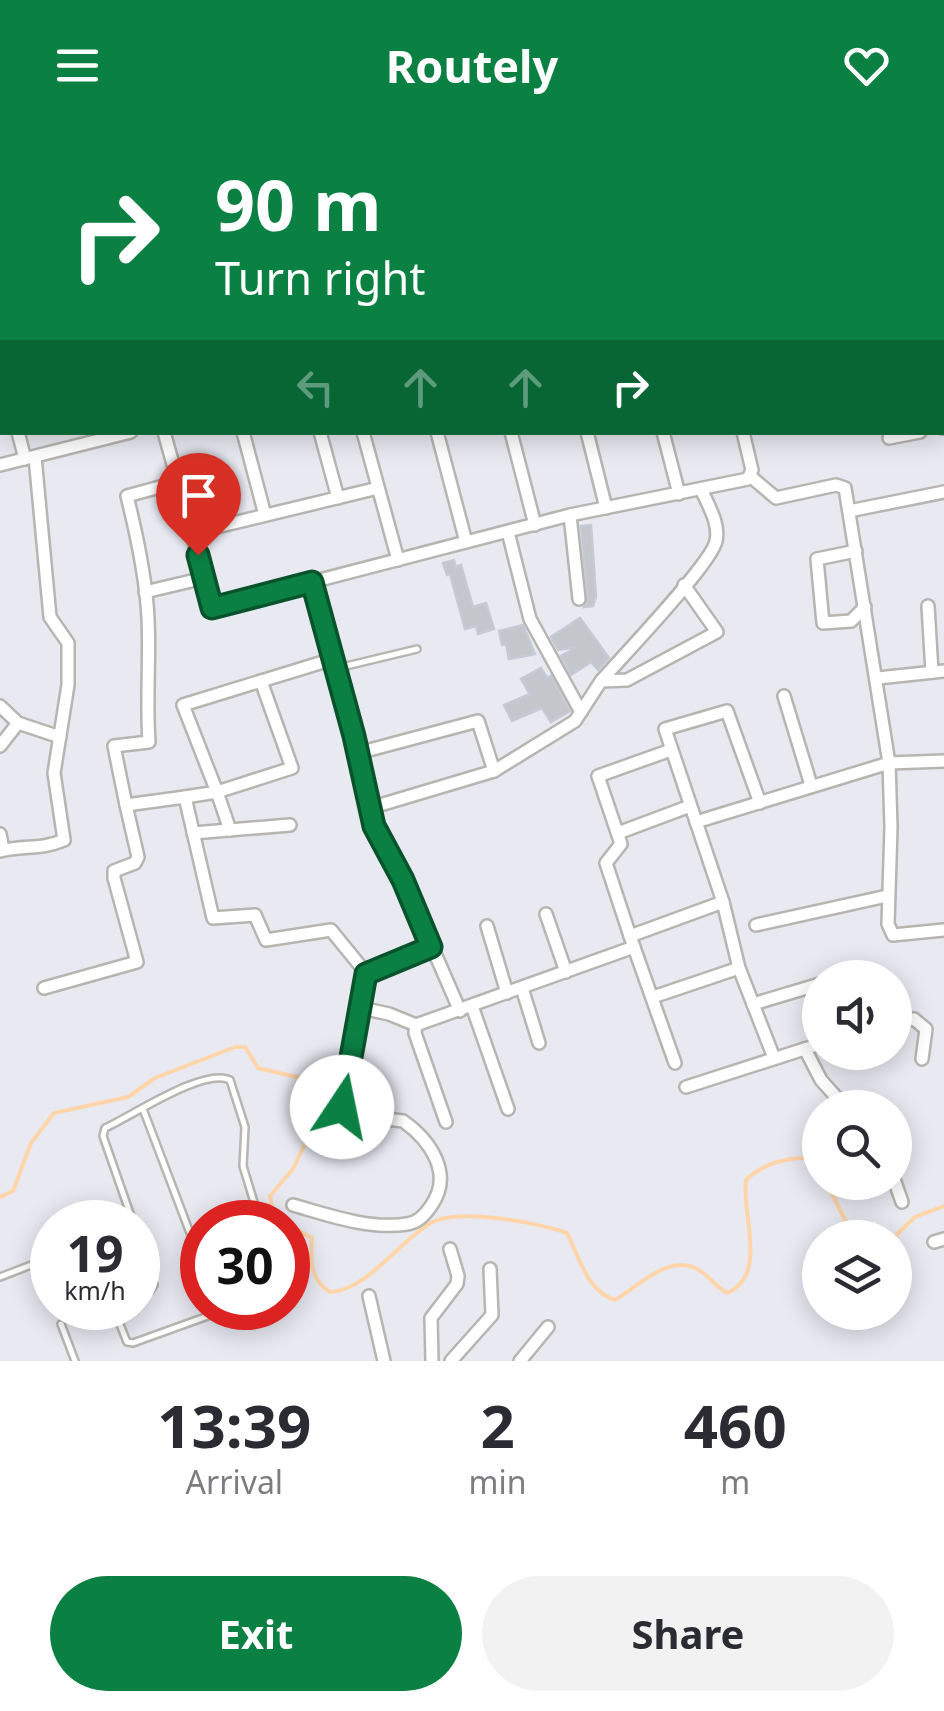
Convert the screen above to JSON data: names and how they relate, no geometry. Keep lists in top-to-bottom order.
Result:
{
  "page": {
    "header": "Routely",
    "turn": ["90 m", "Turn right"],
    "speed": "19 km/h",
    "limit": "30",
    "eta": [
      "13:39",
      "Arrival",
      "2",
      "min",
      "460",
      "m"
    ],
    "buttons": ["Exit", "Share"]
  }
}
